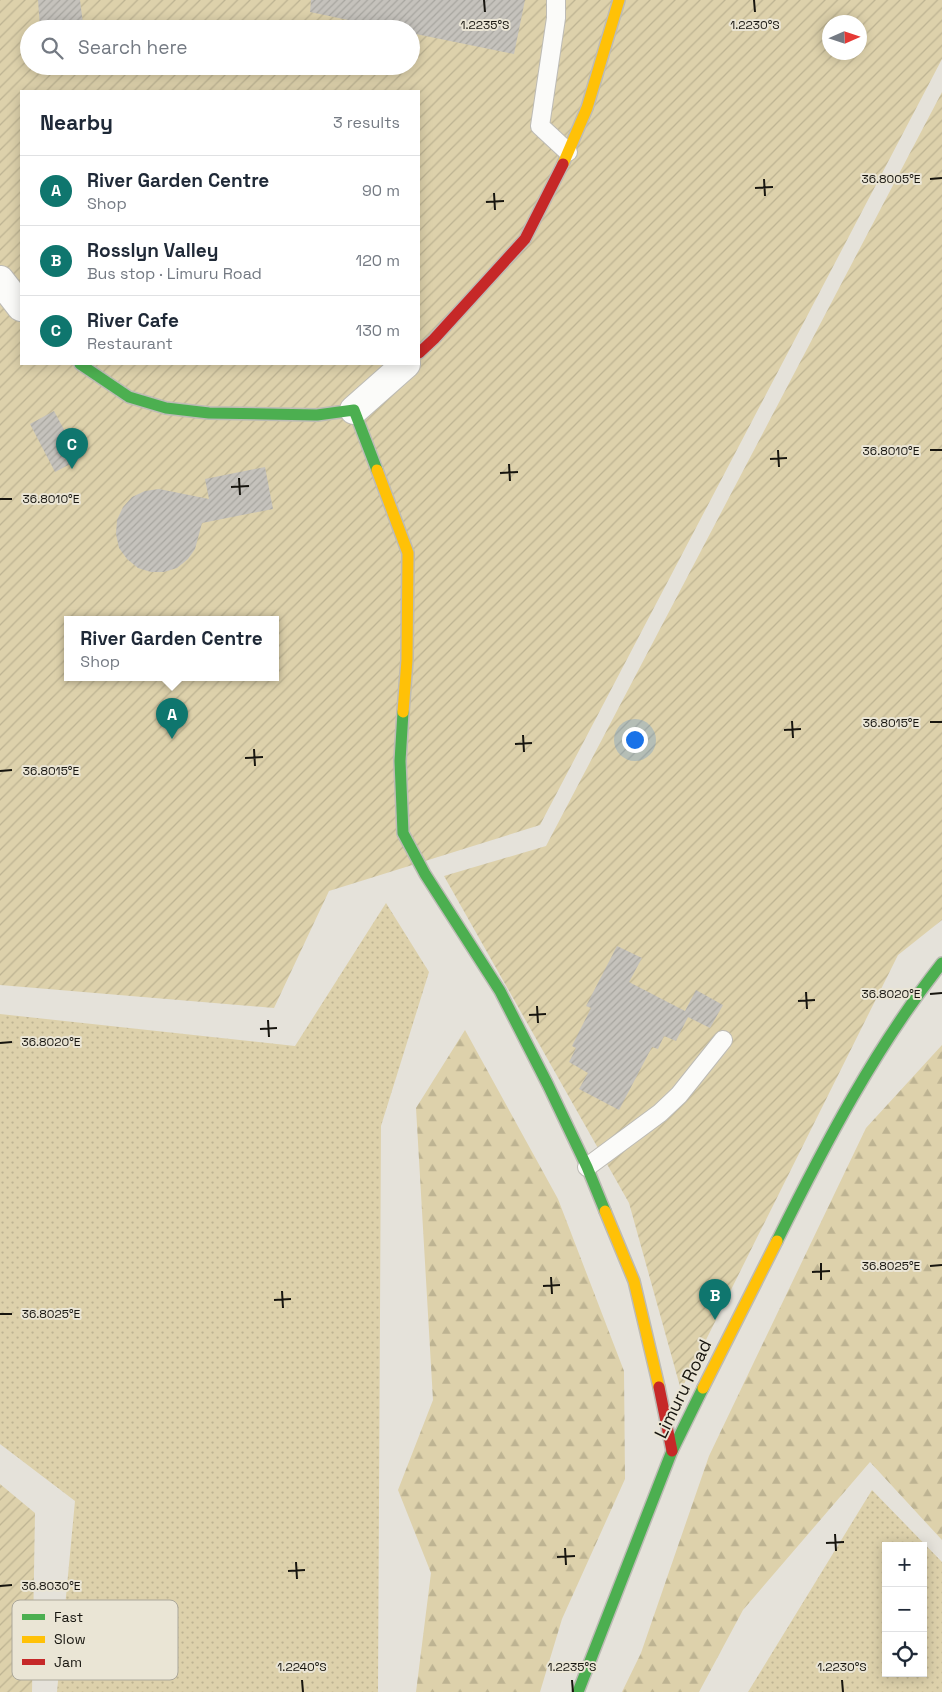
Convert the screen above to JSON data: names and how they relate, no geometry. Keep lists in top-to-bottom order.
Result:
{
  "streets": {
    "street": ["Limuru Road"]
  },
  "legend": ["Fast", "Slow", "Jam"],
  "north": "right",
  "page": {
    "search": "Search here",
    "heading": ["Nearby", "3 results"],
    "list": [
      {
        "mark": "A",
        "name": "River Garden Centre",
        "note": "Shop",
        "value": "90 m"
      },
      {
        "mark": "B",
        "name": "Rosslyn Valley",
        "note": "Bus stop · Limuru Road",
        "value": "120 m"
      },
      {
        "mark": "C",
        "name": "River Cafe",
        "note": "Restaurant",
        "value": "130 m"
      }
    ],
    "pins": ["C", "A", "B"],
    "popup": ["River Garden Centre", "Shop"],
    "map_buttons": ["+", "−"]
  },
  "coordinates": [
    "1.2235°S",
    "1.2230°S",
    "36.8005°E",
    "36.8010°E",
    "36.8015°E",
    "36.8020°E",
    "36.8025°E",
    "36.8030°E",
    "1.2240°S"
  ]
}
